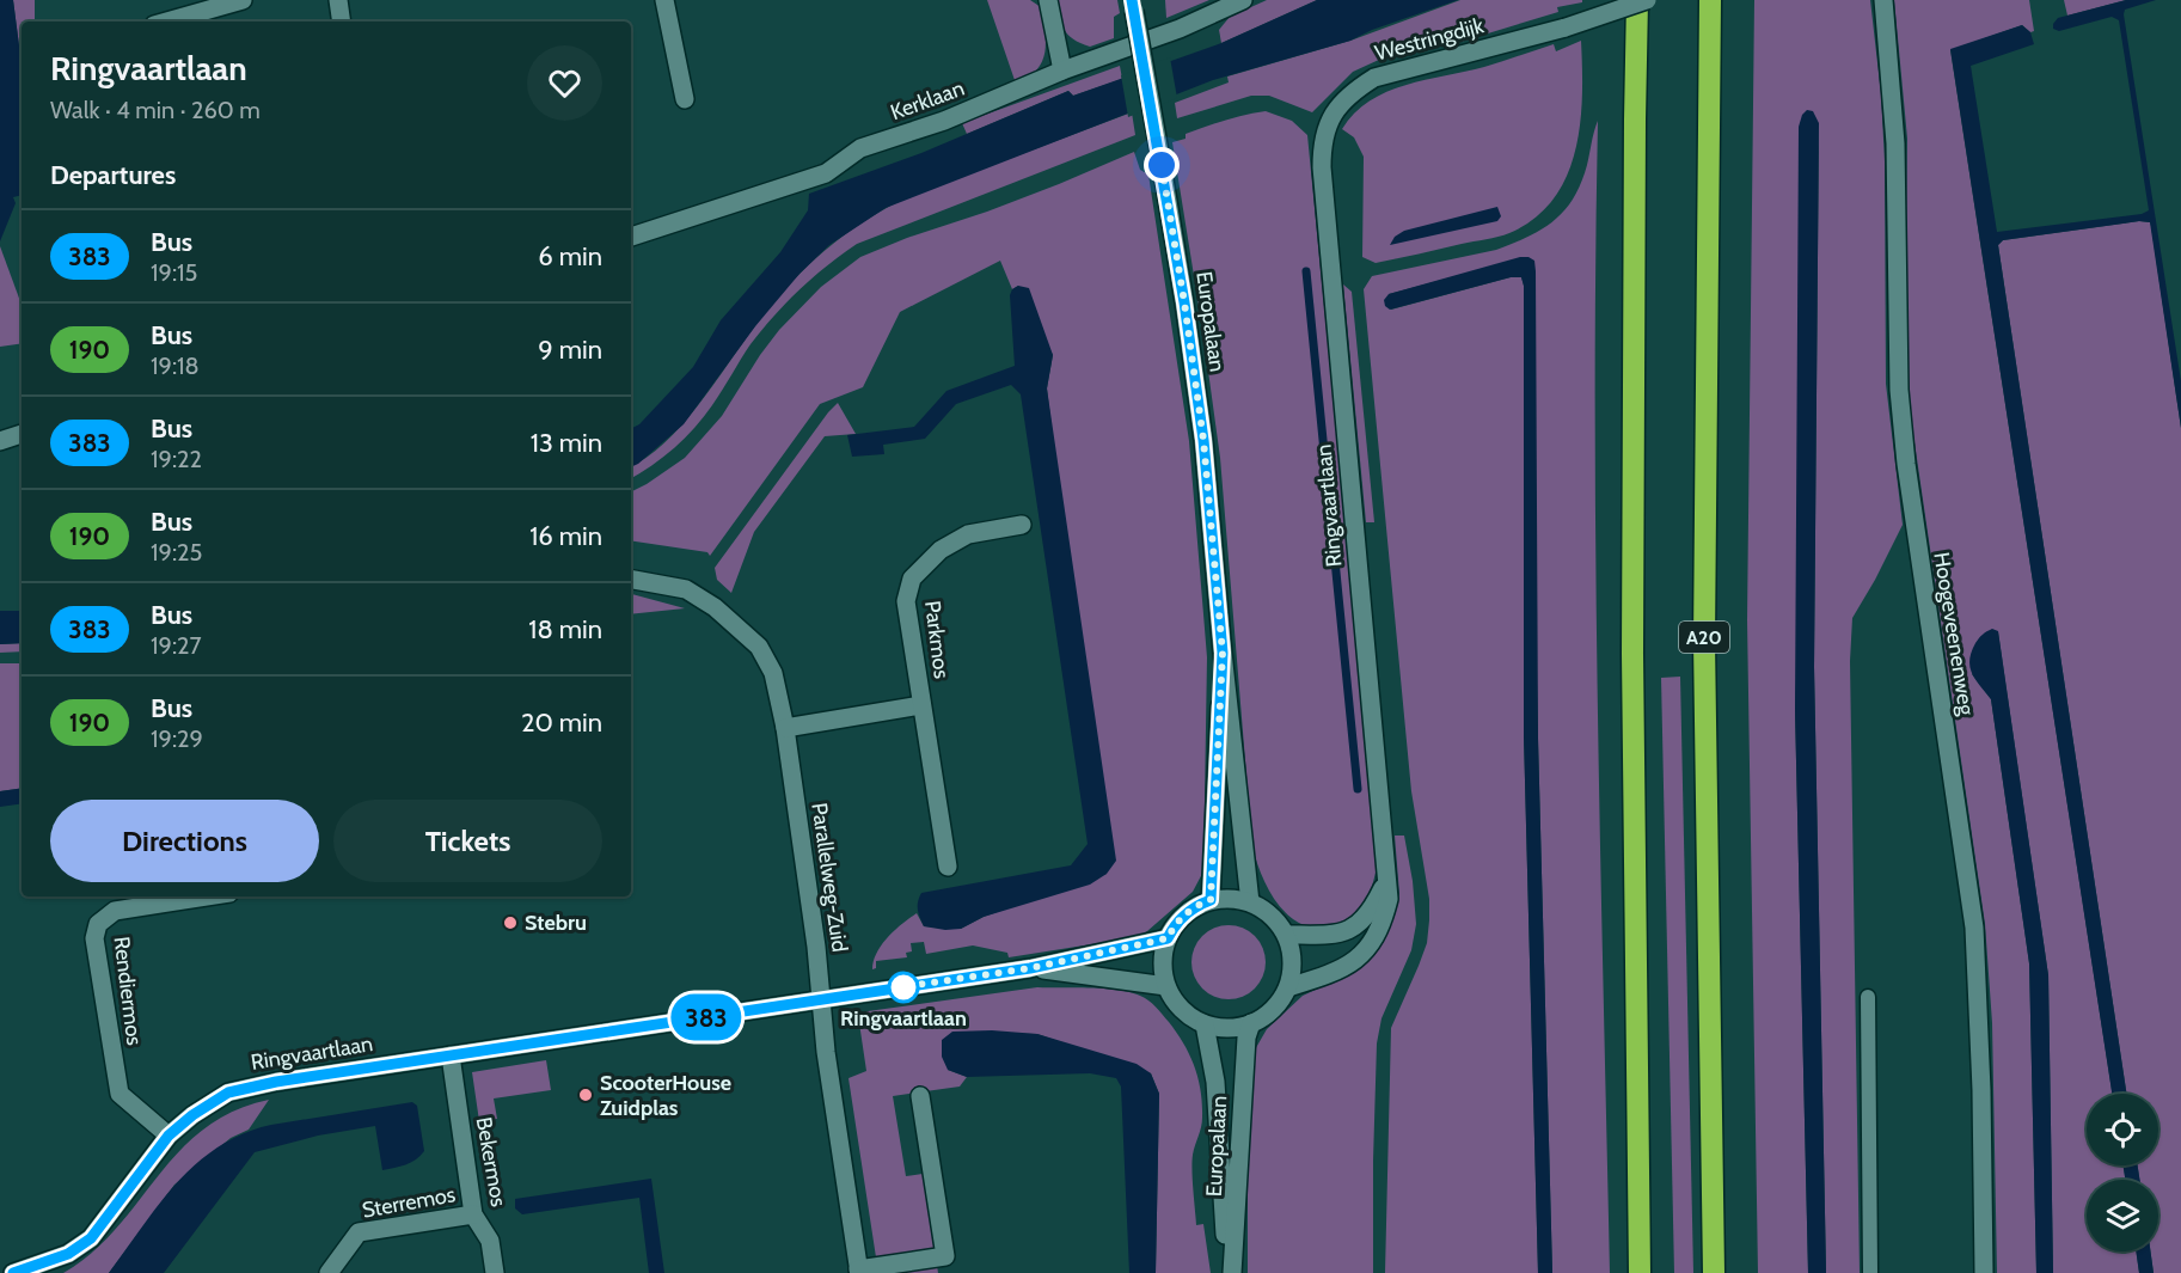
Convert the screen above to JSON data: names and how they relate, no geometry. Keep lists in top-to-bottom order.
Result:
{
  "streets": {
    "highway": ["A20"],
    "street": [
      "Westringdijk",
      "Kerklaan",
      "Europalaan",
      "Ringvaartlaan",
      "Hoogeveenenweg",
      "Parkmos",
      "Parallelweg-Zuid",
      "Rendiermos",
      "Bekermos",
      "Sterremos"
    ]
  },
  "crossings": [
    ["Westringdijk", "Ringvaartlaan"],
    ["Europalaan", "Ringvaartlaan"],
    ["Ringvaartlaan", "Parallelweg-Zuid"],
    ["Ringvaartlaan", "Rendiermos"],
    ["Ringvaartlaan", "Bekermos"],
    ["Parkmos", "Parallelweg-Zuid"],
    ["Bekermos", "Sterremos"]
  ],
  "places": ["Stebru", "Ringvaartlaan", "ScooterHouse Zuidplas"],
  "lines": ["bus line 383"],
  "page": {
    "on_map": "383",
    "heading": [
      ["Ringvaartlaan", "Walk · 4 min · 260 m"],
      "Departures"
    ],
    "list": [
      {
        "mark": "383",
        "name": "Bus",
        "note": "19:15",
        "value": "6 min"
      },
      {
        "mark": "190",
        "name": "Bus",
        "note": "19:18",
        "value": "9 min"
      },
      {
        "mark": "383",
        "name": "Bus",
        "note": "19:22",
        "value": "13 min"
      },
      {
        "mark": "190",
        "name": "Bus",
        "note": "19:25",
        "value": "16 min"
      },
      {
        "mark": "383",
        "name": "Bus",
        "note": "19:27",
        "value": "18 min"
      },
      {
        "mark": "190",
        "name": "Bus",
        "note": "19:29",
        "value": "20 min"
      }
    ],
    "buttons": ["Directions", "Tickets"]
  }
}
